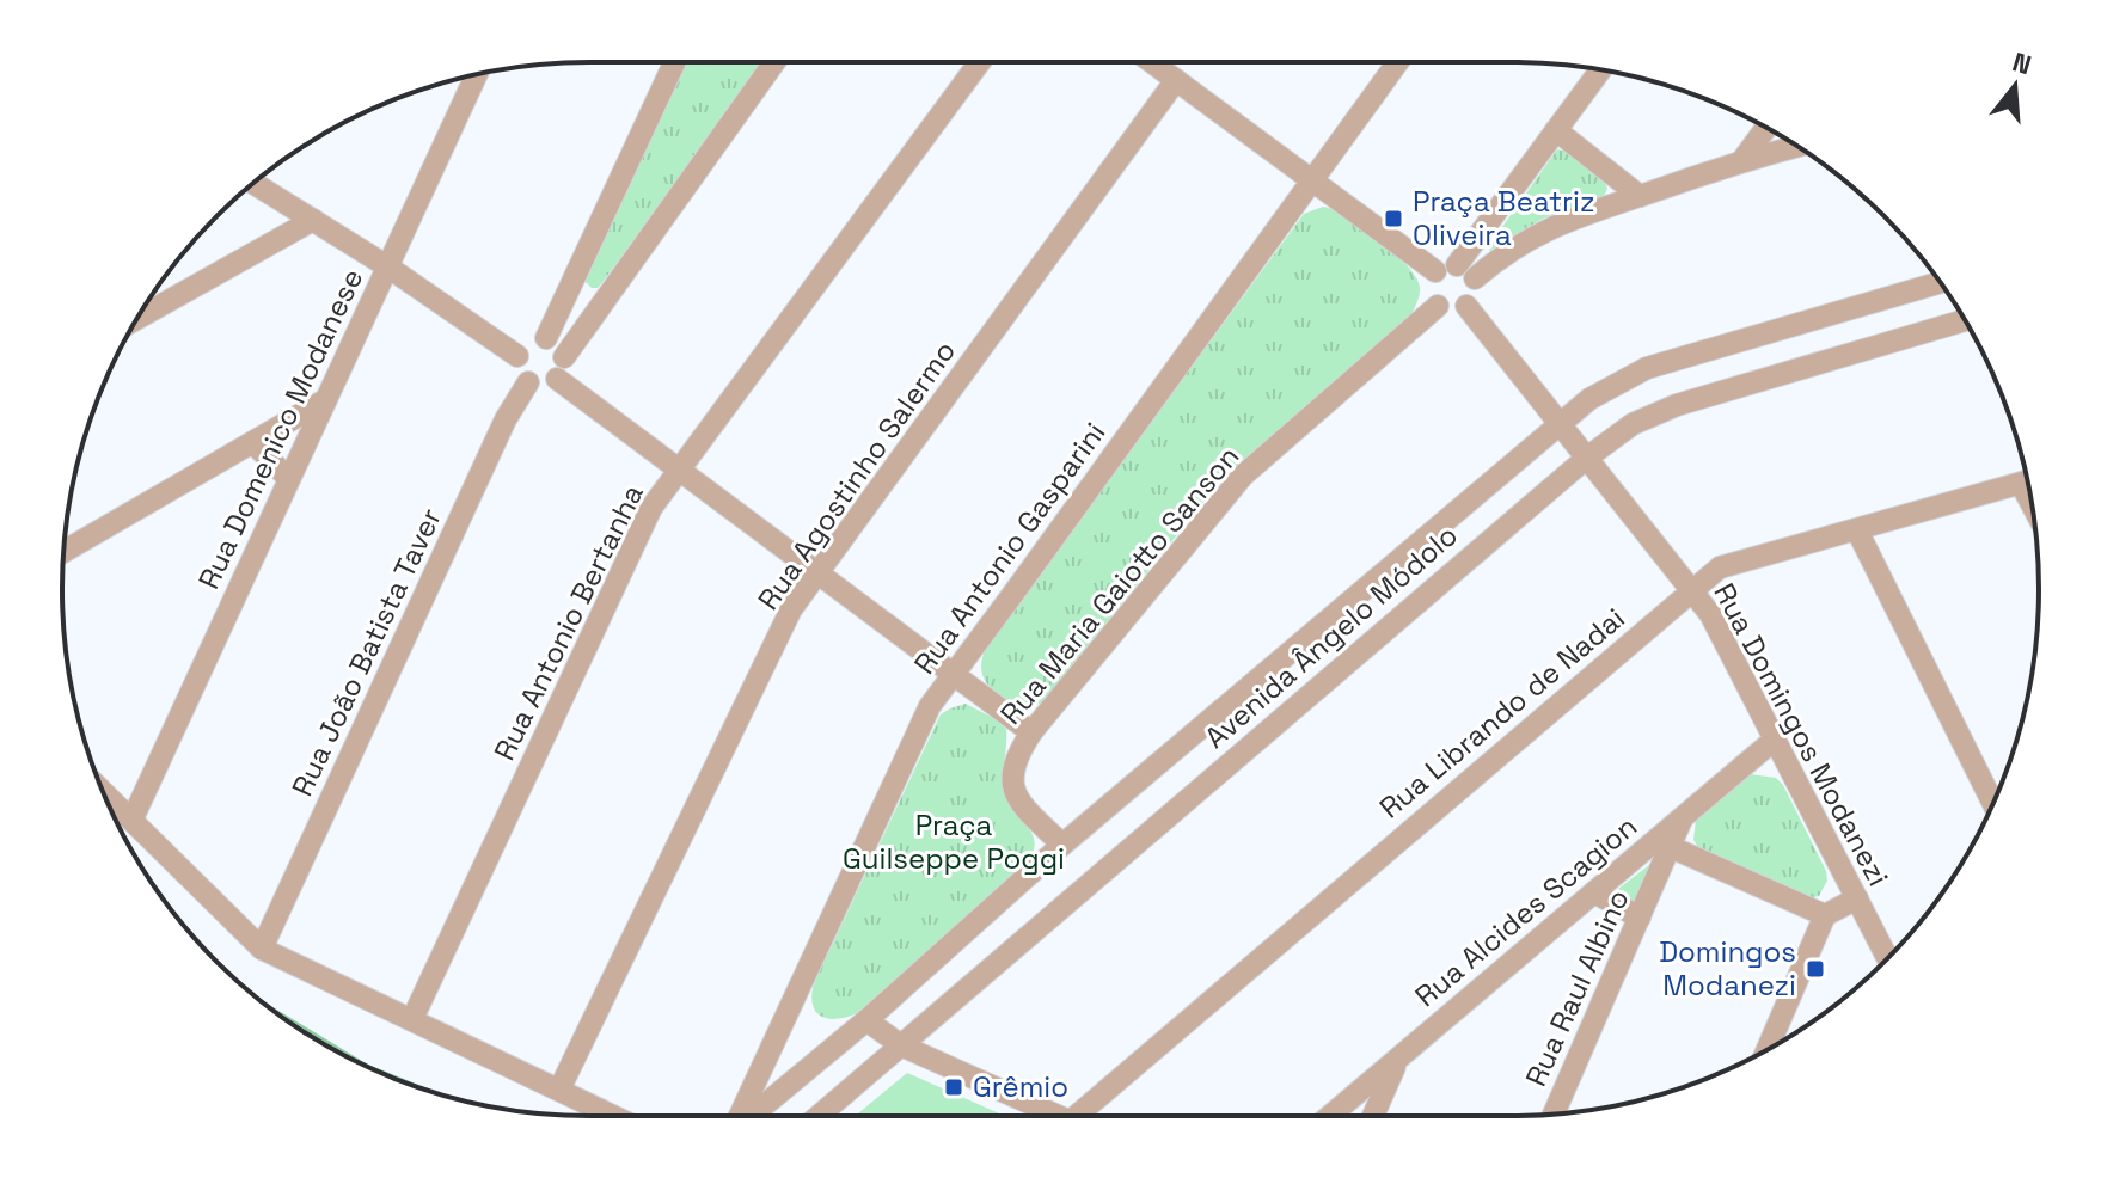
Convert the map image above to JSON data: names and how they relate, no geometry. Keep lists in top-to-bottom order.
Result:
{
  "streets": {
    "street": [
      "Rua Domenico Modanese",
      "Rua Agostinho Salermo",
      "Rua Antonio Gasparini",
      "Rua Maria Gaiotto Sanson",
      "Rua Antonio Bertanha",
      "Avenida Ângelo Módolo",
      "Rua João Batista Taver",
      "Rua Librando de Nadai",
      "Rua Domingos Modanezi",
      "Rua Alcides Scagion",
      "Rua Raul Albino"
    ]
  },
  "crossings": [
    ["Rua Maria Gaiotto Sanson", "Avenida Ângelo Módolo"],
    ["Rua Maria Gaiotto Sanson", "Rua Domingos Modanezi"],
    ["Avenida Ângelo Módolo", "Rua Domingos Modanezi"],
    ["Rua Librando de Nadai", "Rua Domingos Modanezi"],
    ["Rua Domingos Modanezi", "Rua Alcides Scagion"],
    ["Rua Alcides Scagion", "Rua Raul Albino"]
  ],
  "parks": ["Praça Guilseppe Poggi"],
  "places": {
    "transit": ["Praça Beatriz Oliveira", "Domingos Modanezi", "Grêmio"]
  },
  "north": "top"
}
